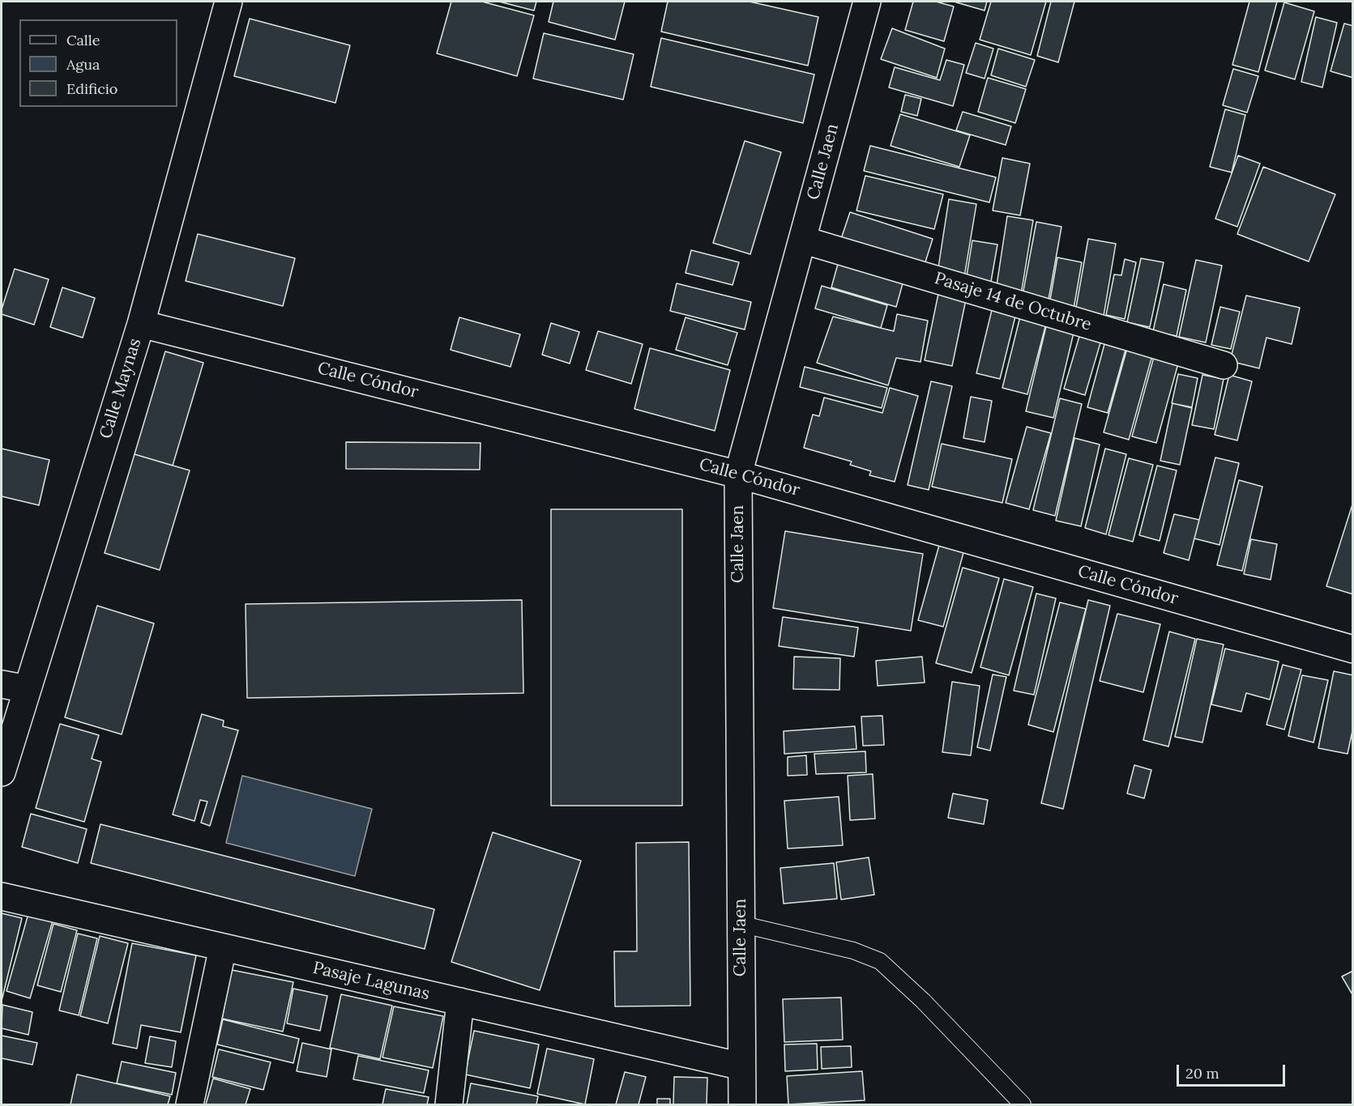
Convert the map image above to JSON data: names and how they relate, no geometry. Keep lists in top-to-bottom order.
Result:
{
  "streets": {
    "street": [
      "Calle Jaen",
      "Pasaje 14 de Octubre",
      "Calle Cóndor",
      "Calle Maynas",
      "Pasaje Lagunas"
    ]
  },
  "crossings": [
    ["Calle Jaen", "Pasaje 14 de Octubre"],
    ["Calle Jaen", "Calle Cóndor"],
    ["Calle Jaen", "Pasaje Lagunas"],
    ["Calle Cóndor", "Calle Maynas"]
  ],
  "legend": ["Calle", "Agua", "Edificio"],
  "scale_bar": "20 m"
}
